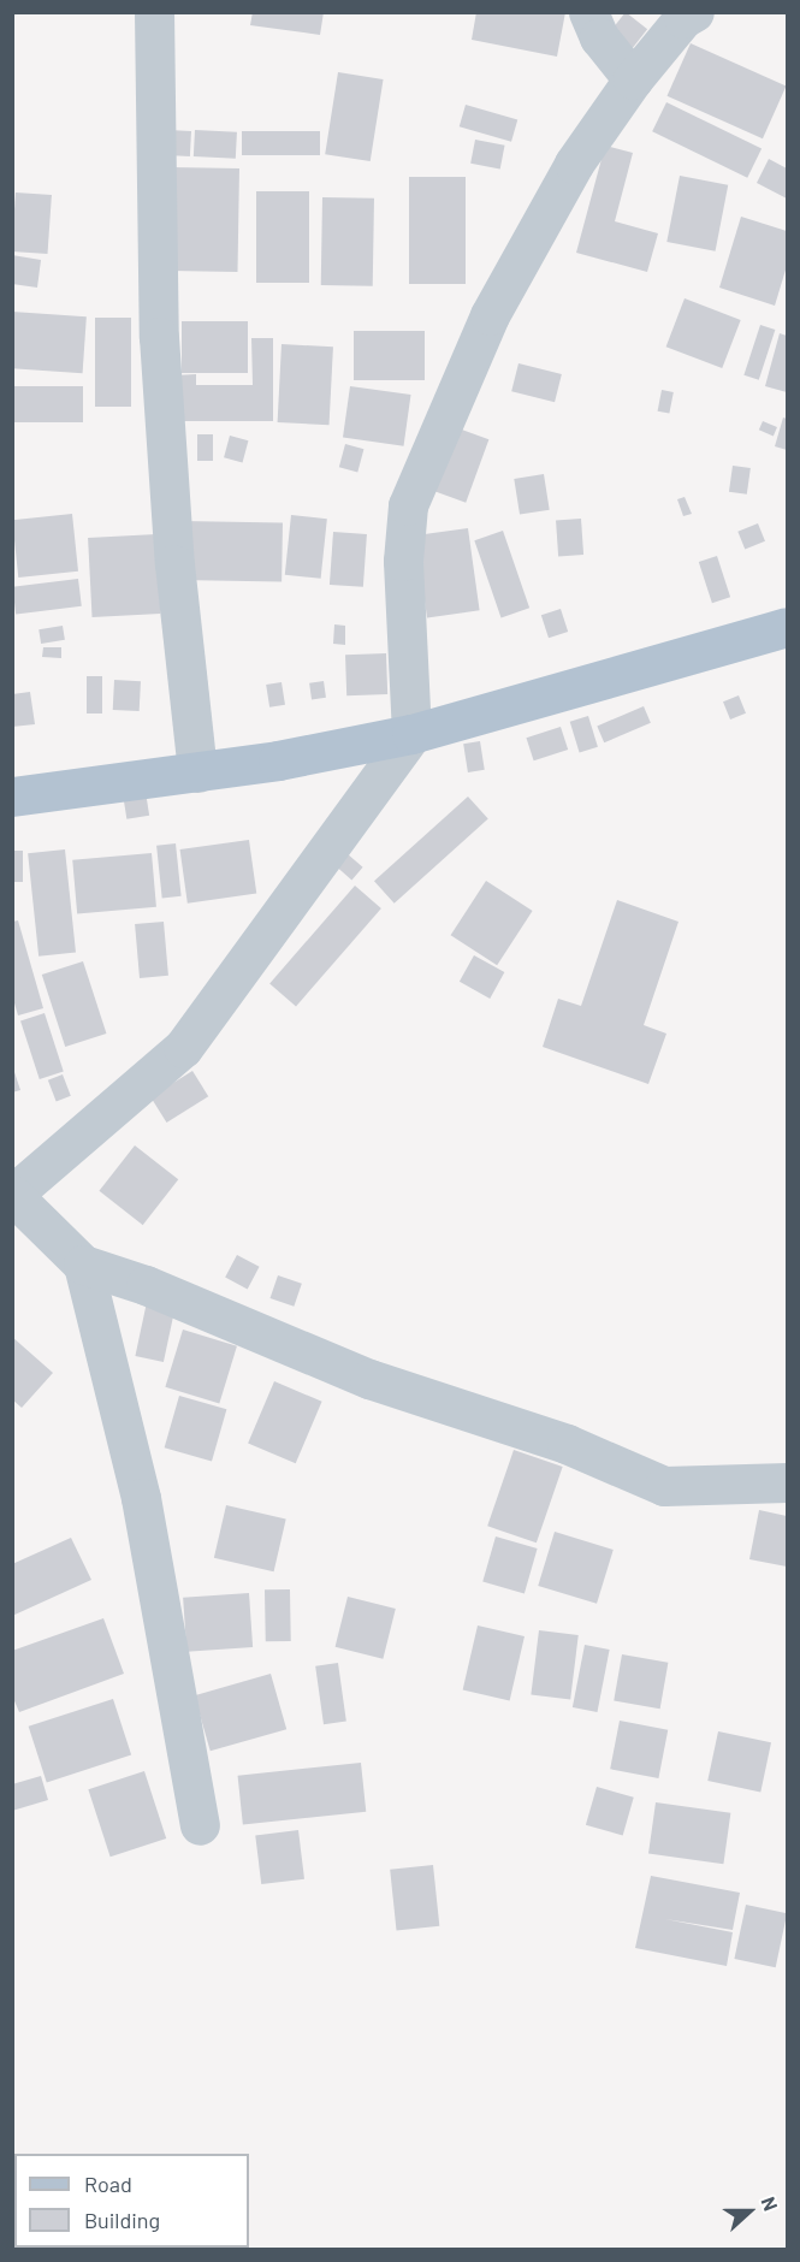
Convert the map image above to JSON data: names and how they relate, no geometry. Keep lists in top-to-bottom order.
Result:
{
  "legend": ["Road", "Building"],
  "north": "right"
}
